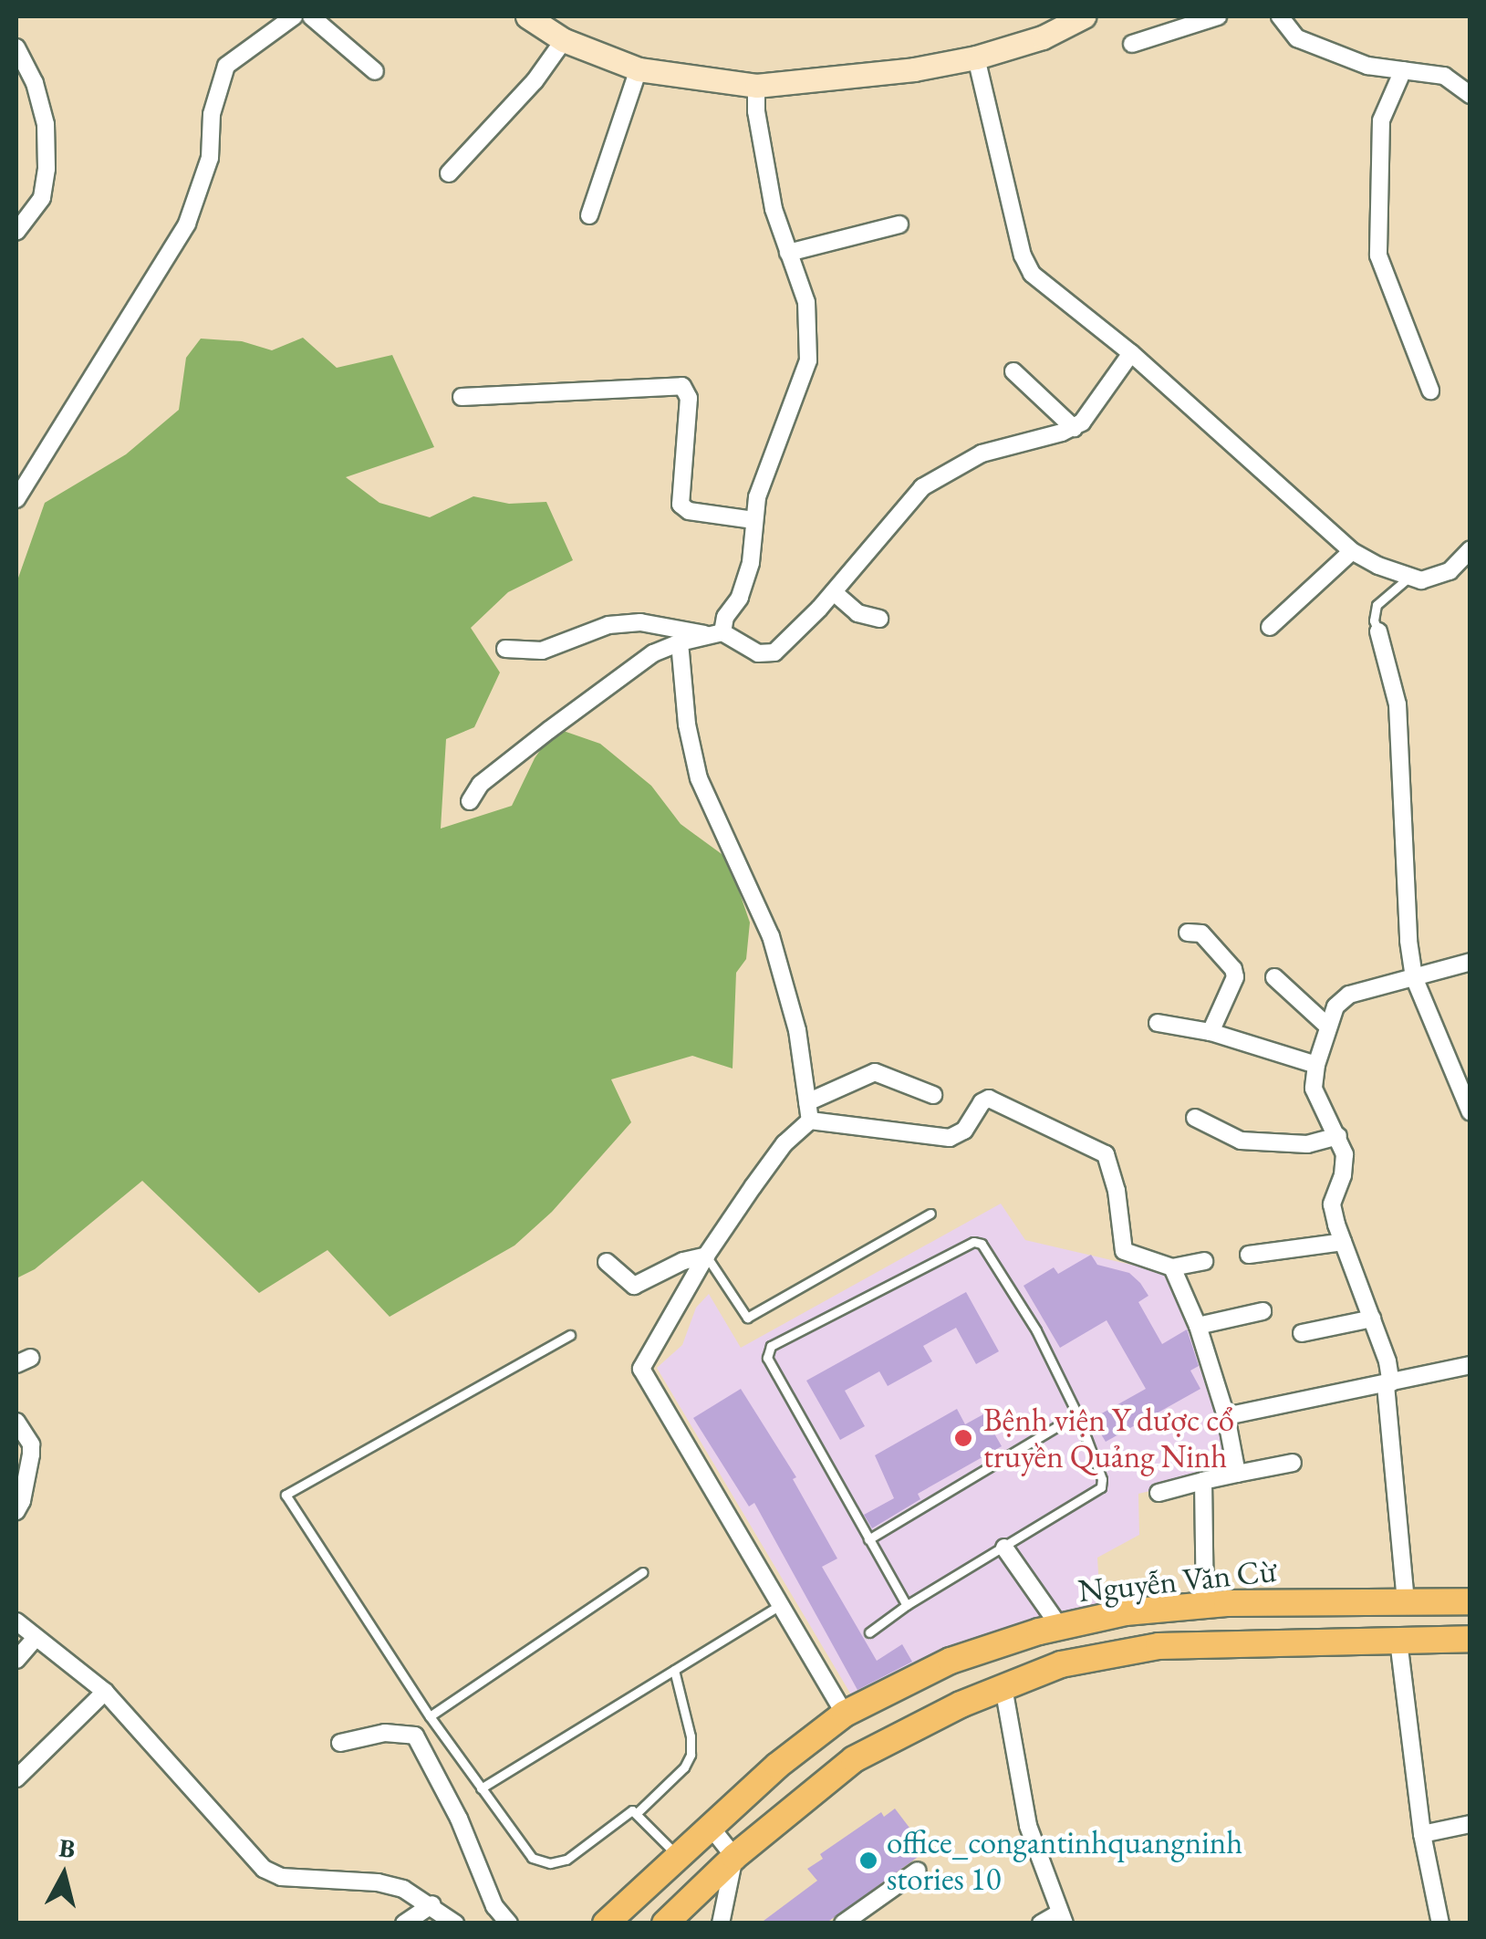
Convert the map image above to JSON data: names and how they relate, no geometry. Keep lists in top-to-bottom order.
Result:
{
  "streets": {
    "main road": ["Nguyễn Văn Cừ"]
  },
  "places": ["Bệnh viện Y dược cổ truyền Quảng Ninh", "office_congantinhquangninh stories 10"],
  "north": "top"
}
